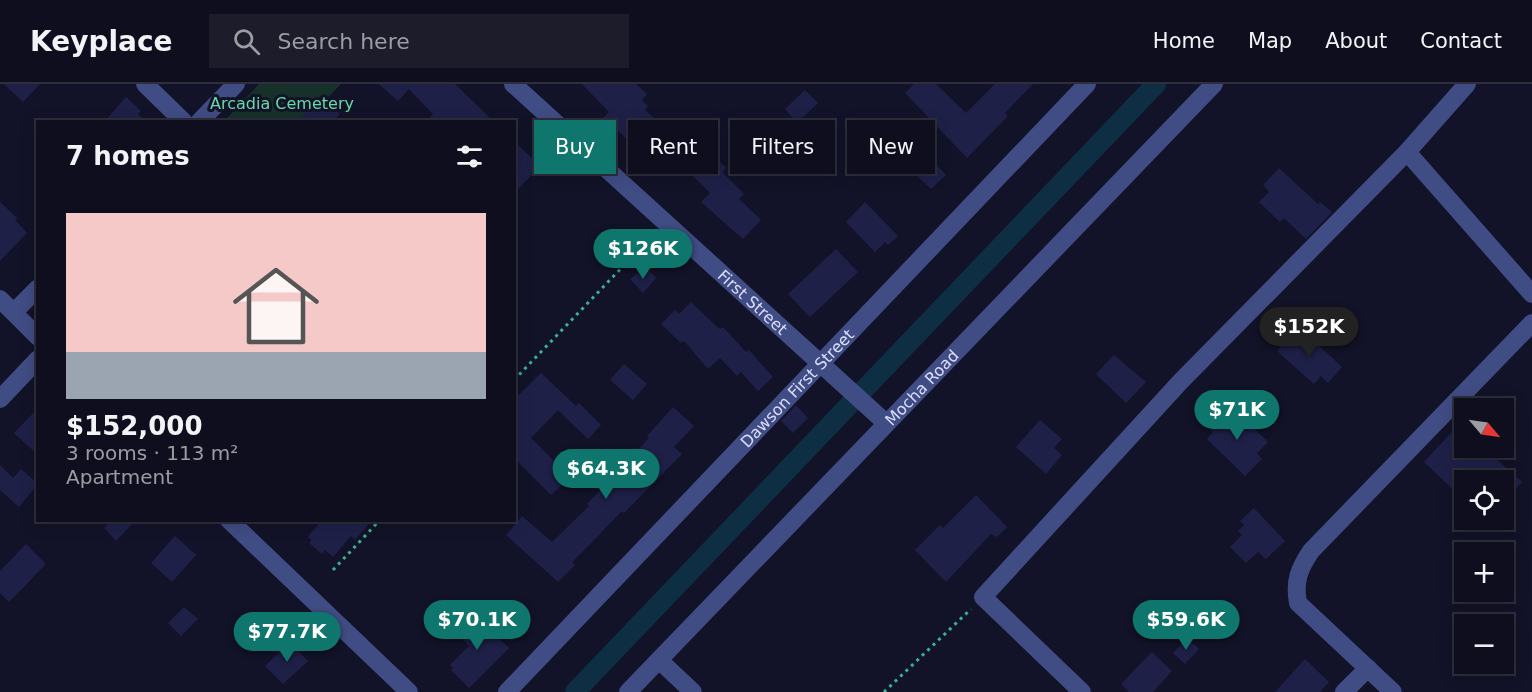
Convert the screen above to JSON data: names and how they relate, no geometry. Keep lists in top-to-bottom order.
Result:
{
  "streets": {
    "street": ["First Street", "Mocha Road", "Dawson First Street"]
  },
  "crossings": [
    ["First Street", "Mocha Road"],
    ["First Street", "Dawson First Street"]
  ],
  "parks": ["Arcadia Cemetery"],
  "north": "bottom right",
  "page": {
    "header": "Keyplace",
    "search": "Search here",
    "nav": [
      "Home",
      "Map",
      "About",
      "Contact"
    ],
    "chip": [
      "Buy",
      "Rent",
      "Filters",
      "New"
    ],
    "heading": "7 homes",
    "list": [
      {
        "name": "$152,000",
        "note": "3 rooms · 113 m² · Apartment"
      }
    ],
    "price": [
      "$126K",
      "$152K",
      "$71K",
      "$64.3K",
      "$70.1K",
      "$59.6K",
      "$77.7K"
    ],
    "map_buttons": ["+", "−"]
  }
}
